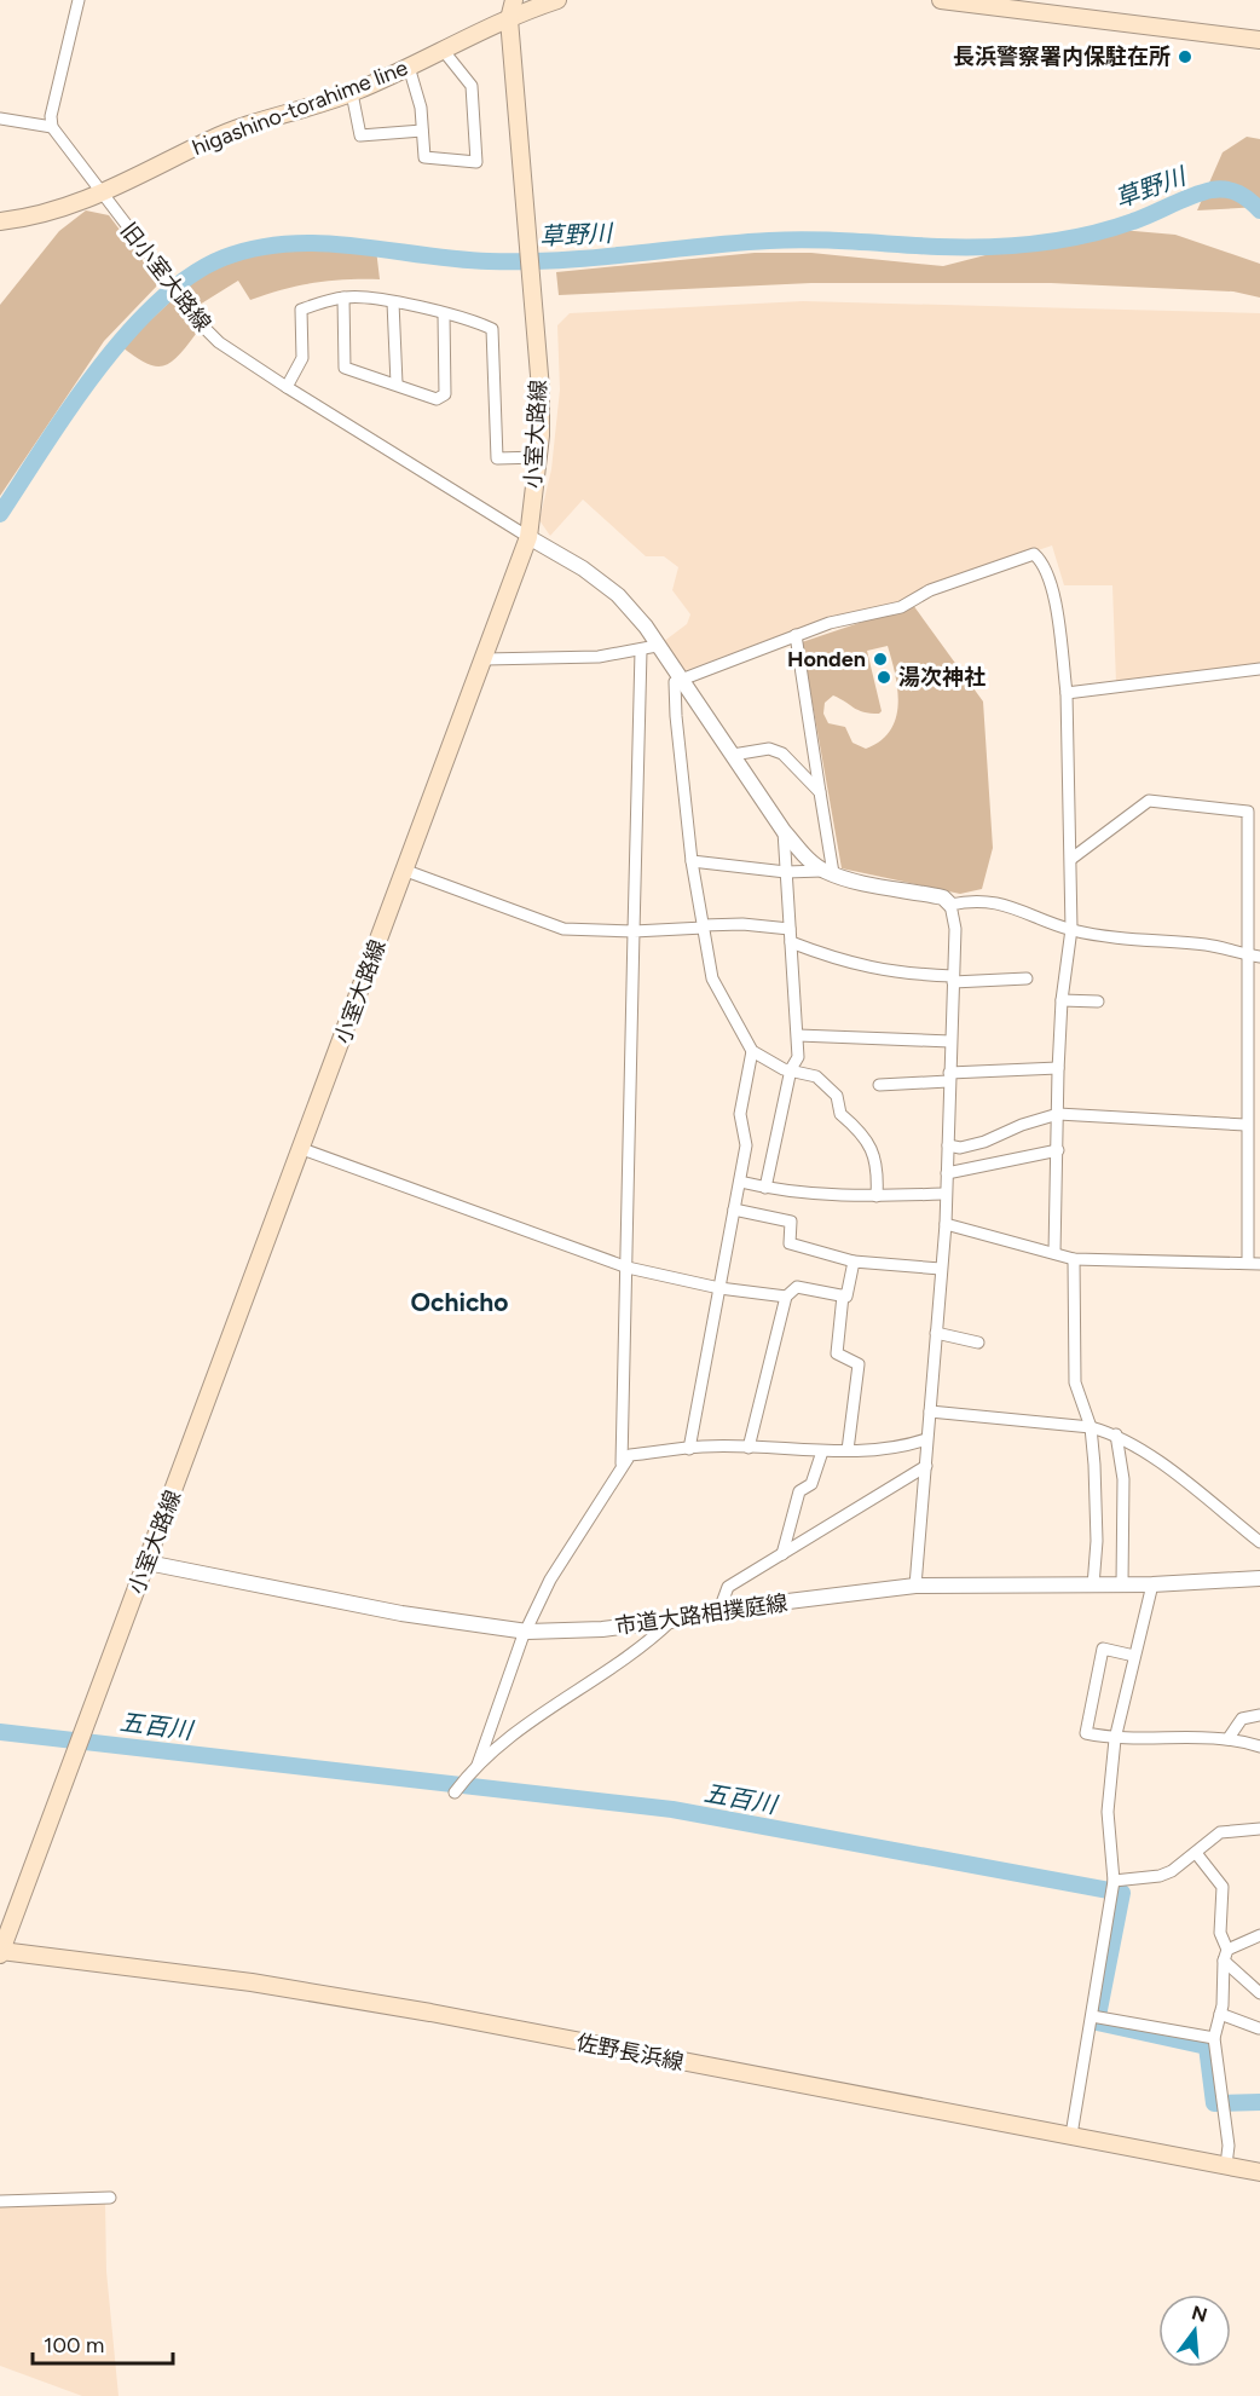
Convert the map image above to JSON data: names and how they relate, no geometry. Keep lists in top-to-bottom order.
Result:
{
  "streets": {
    "main road": ["higashino-torahime line", "小室大路線", "佐野長浜線"],
    "street": ["旧小室大路線", "市道大路相撲庭線"]
  },
  "crossings": [
    ["higashino-torahime line", "旧小室大路線"],
    ["higashino-torahime line", "小室大路線"],
    ["旧小室大路線", "小室大路線"],
    ["小室大路線", "市道大路相撲庭線"],
    ["小室大路線", "佐野長浜線"]
  ],
  "districts": ["Ochicho"],
  "water": ["草野川", "五百川"],
  "places": ["長浜警察署内保駐在所", "Honden", "湯次神社"],
  "scale_bar": "100 m",
  "north": "top"
}
